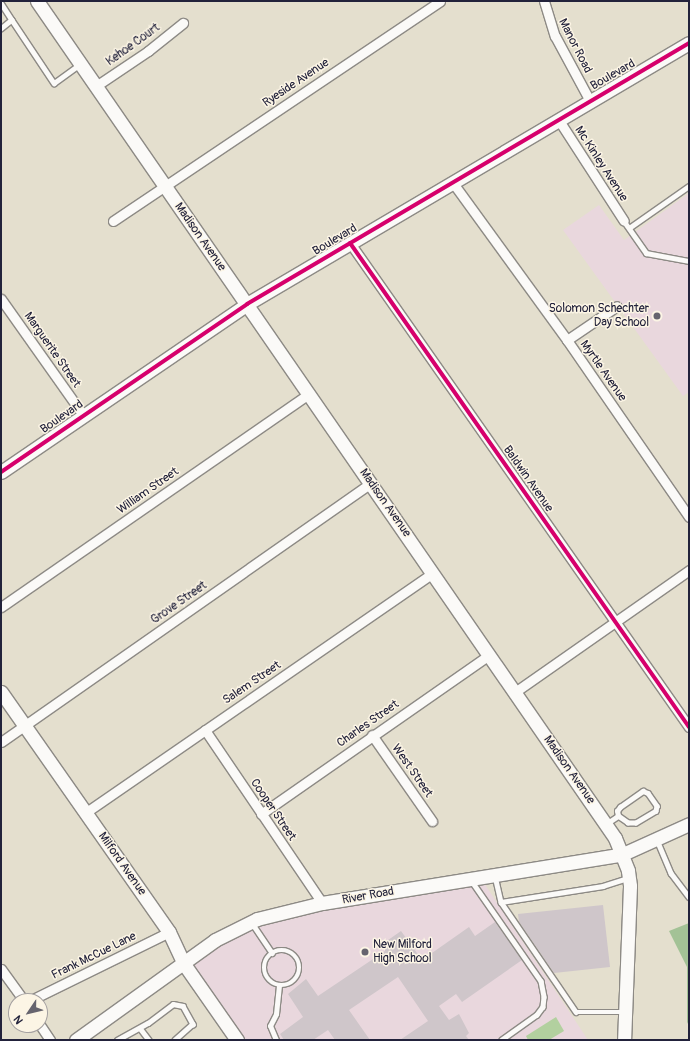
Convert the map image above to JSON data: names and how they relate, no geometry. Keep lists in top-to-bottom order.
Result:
{
  "streets": {
    "street": [
      "Kehoe Court",
      "Manor Road",
      "Boulevard",
      "Ryeside Avenue",
      "Mc Kinley Avenue",
      "Madison Avenue",
      "Marguerite Street",
      "Myrtle Avenue",
      "Baldwin Avenue",
      "William Street",
      "Grove Street",
      "Salem Street",
      "Charles Street",
      "West Street",
      "Cooper Street",
      "Milford Avenue",
      "River Road",
      "Frank McCue Lane"
    ]
  },
  "crossings": [
    ["Kehoe Court", "Madison Avenue"],
    ["Manor Road", "Boulevard"],
    ["Boulevard", "Mc Kinley Avenue"],
    ["Boulevard", "Madison Avenue"],
    ["Boulevard", "Marguerite Street"],
    ["Boulevard", "Myrtle Avenue"],
    ["Boulevard", "Baldwin Avenue"],
    ["Ryeside Avenue", "Madison Avenue"],
    ["Madison Avenue", "William Street"],
    ["Madison Avenue", "Grove Street"],
    ["Madison Avenue", "Salem Street"],
    ["Madison Avenue", "Charles Street"],
    ["Madison Avenue", "River Road"],
    ["Grove Street", "Milford Avenue"],
    ["Salem Street", "Cooper Street"],
    ["Salem Street", "Milford Avenue"],
    ["Charles Street", "West Street"],
    ["Charles Street", "Cooper Street"],
    ["Cooper Street", "River Road"],
    ["Milford Avenue", "River Road"],
    ["Milford Avenue", "Frank McCue Lane"]
  ],
  "places": ["Solomon Schechter Day School", "New Milford High School"],
  "north": "bottom left"
}
